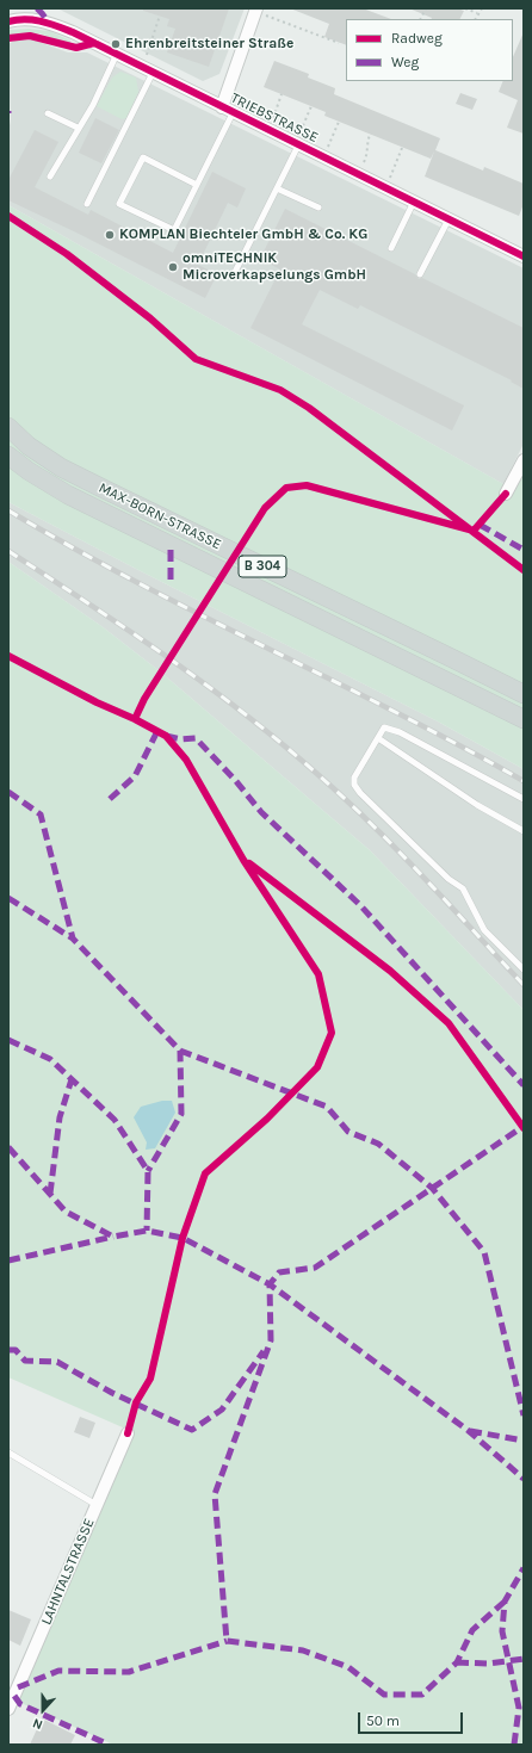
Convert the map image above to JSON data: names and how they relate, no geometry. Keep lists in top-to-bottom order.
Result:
{
  "streets": {
    "main road": ["MAX-BORN-STRASSE", "B 304"],
    "street": ["TRIEBSTRASSE", "LAHNTALSTRASSE"]
  },
  "places": ["Ehrenbreitsteiner Straße", "KOMPLAN Biechteler GmbH & Co. KG", "omniTECHNIK Microverkapselungs GmbH"],
  "legend": ["Radweg", "Weg"],
  "scale_bar": "50 m",
  "north": "bottom"
}
